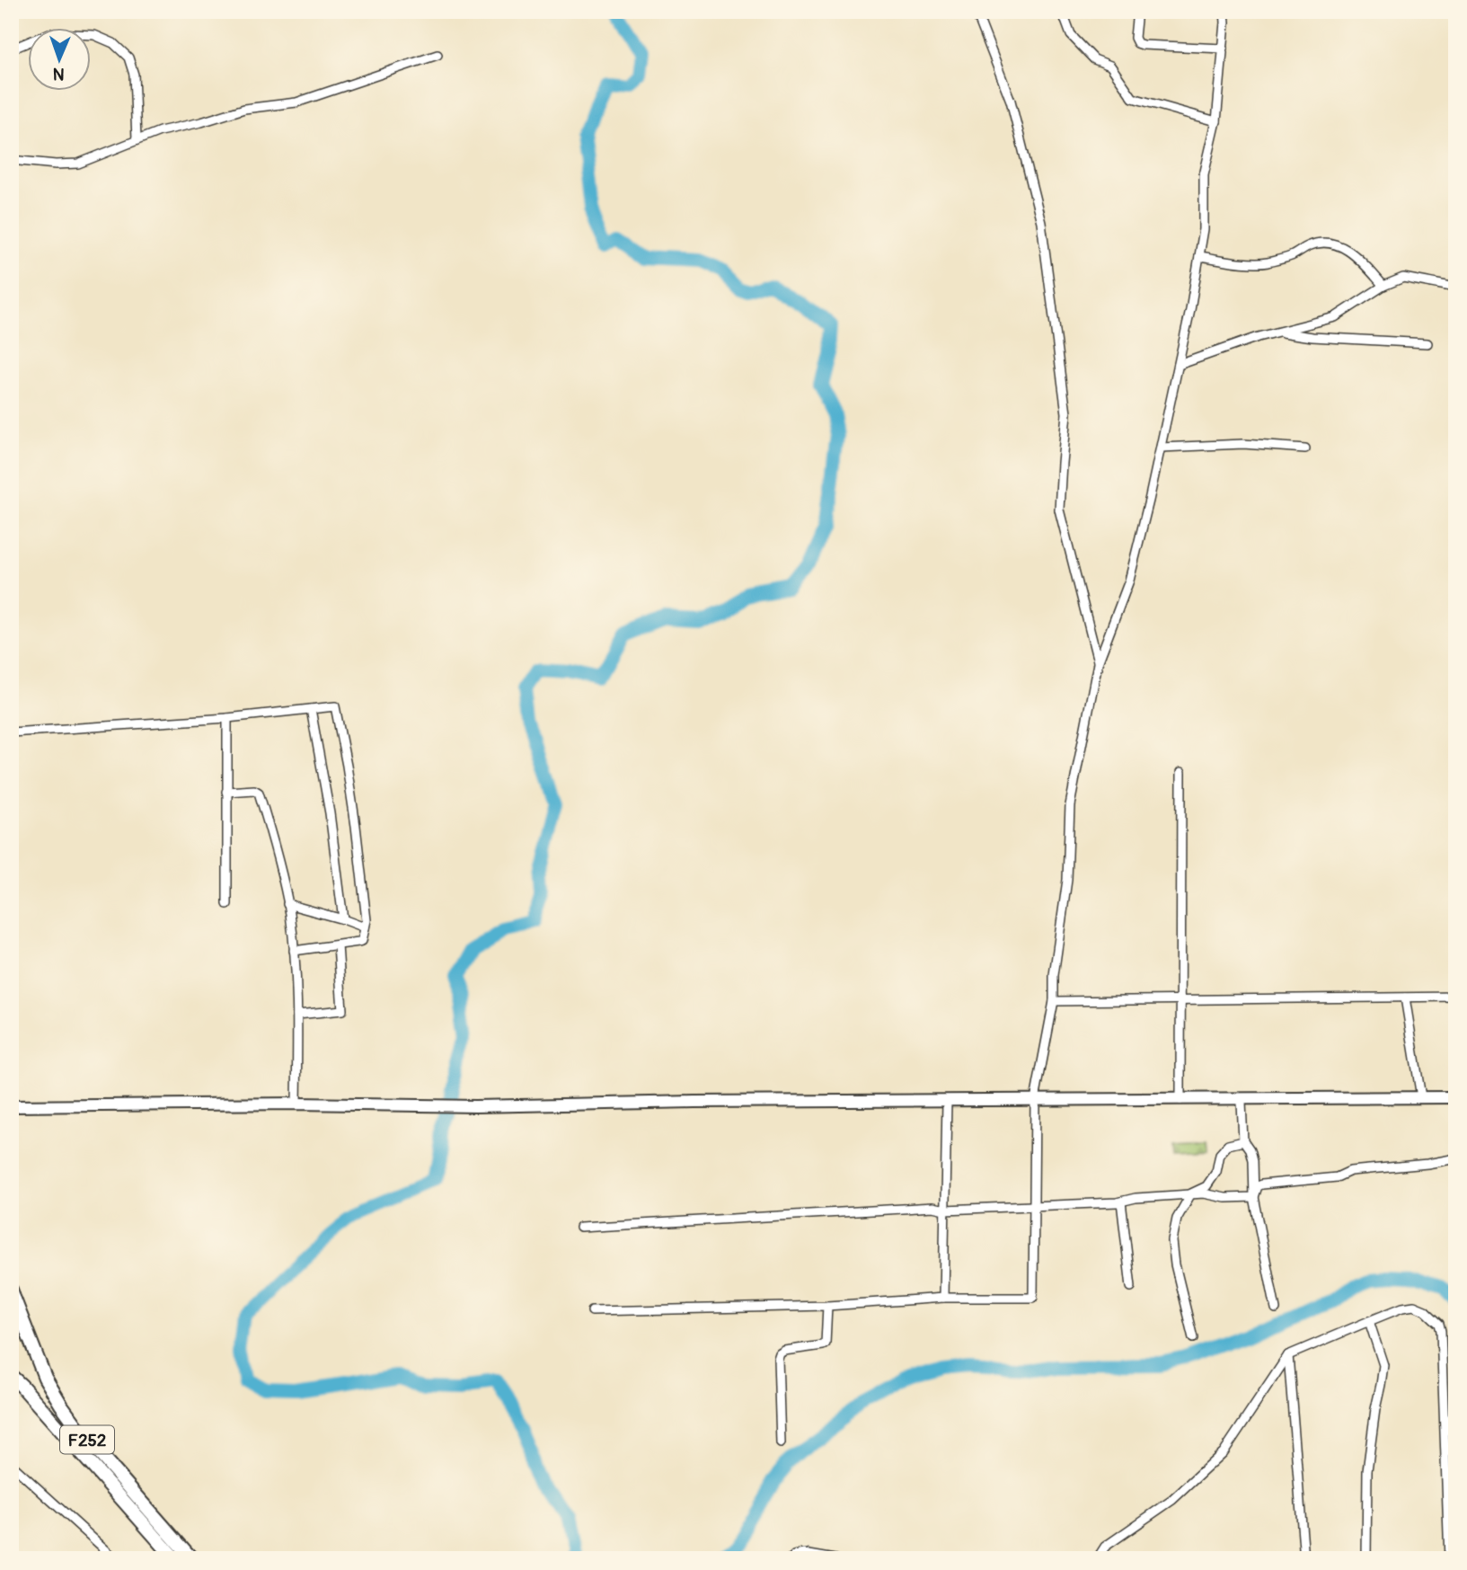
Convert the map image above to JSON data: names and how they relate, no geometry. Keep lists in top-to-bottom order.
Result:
{
  "streets": {
    "main road": ["F252"]
  },
  "north": "bottom"
}
